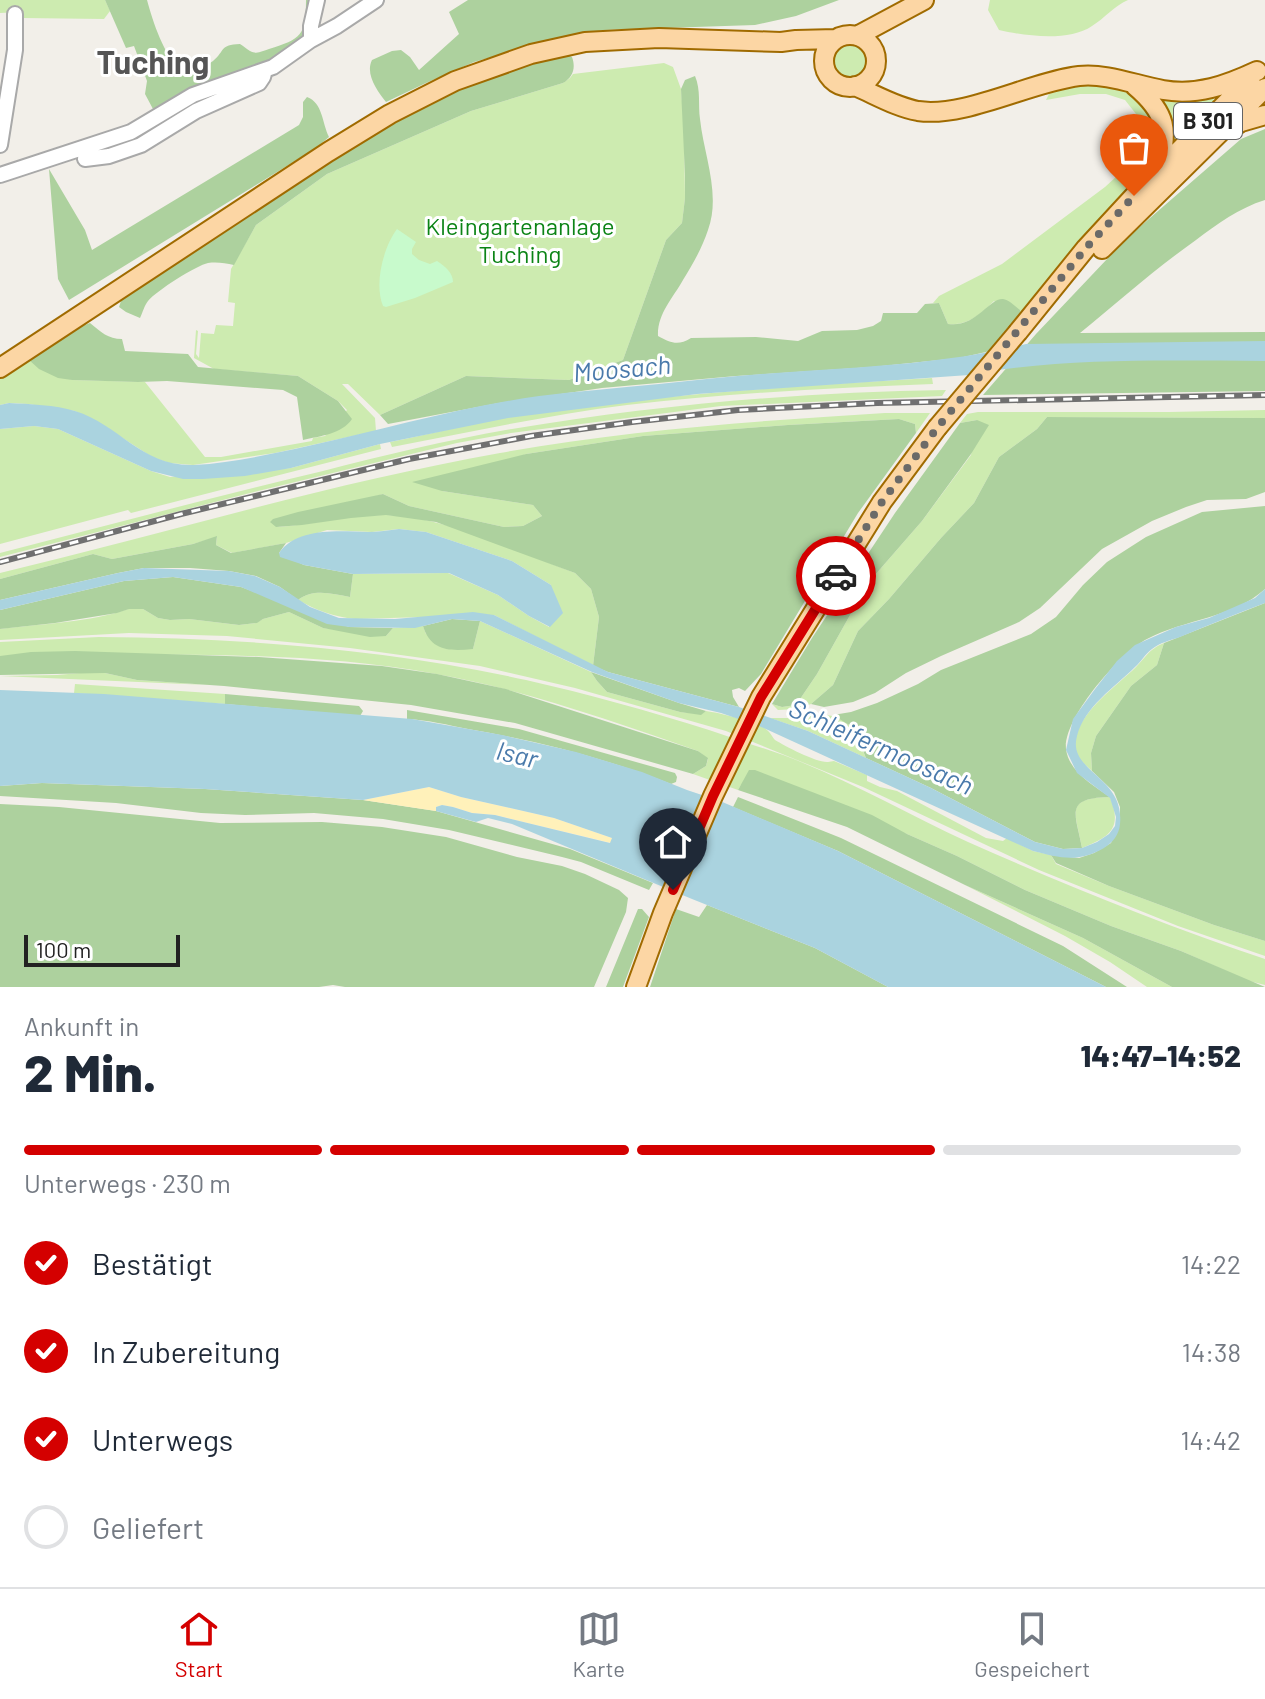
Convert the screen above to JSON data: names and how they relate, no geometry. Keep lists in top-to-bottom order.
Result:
{
  "streets": {
    "main road": ["B 301"]
  },
  "districts": ["Tuching"],
  "water": ["Moosach", "Schleifermoosach", "Isar"],
  "parks": ["Kleingartenanlage Tuching"],
  "scale_bar": "100 m",
  "page": {
    "scale": "100 m",
    "heading": ["2 Min.", "Ankunft in", "14:47–14:52"],
    "bar": "Unterwegs · 230 m",
    "list": [
      ["Bestätigt", "14:22"],
      ["In Zubereitung", "14:38"],
      ["Unterwegs", "14:42"],
      "Geliefert"
    ],
    "tabs": ["Start", "Karte", "Gespeichert"]
  }
}
